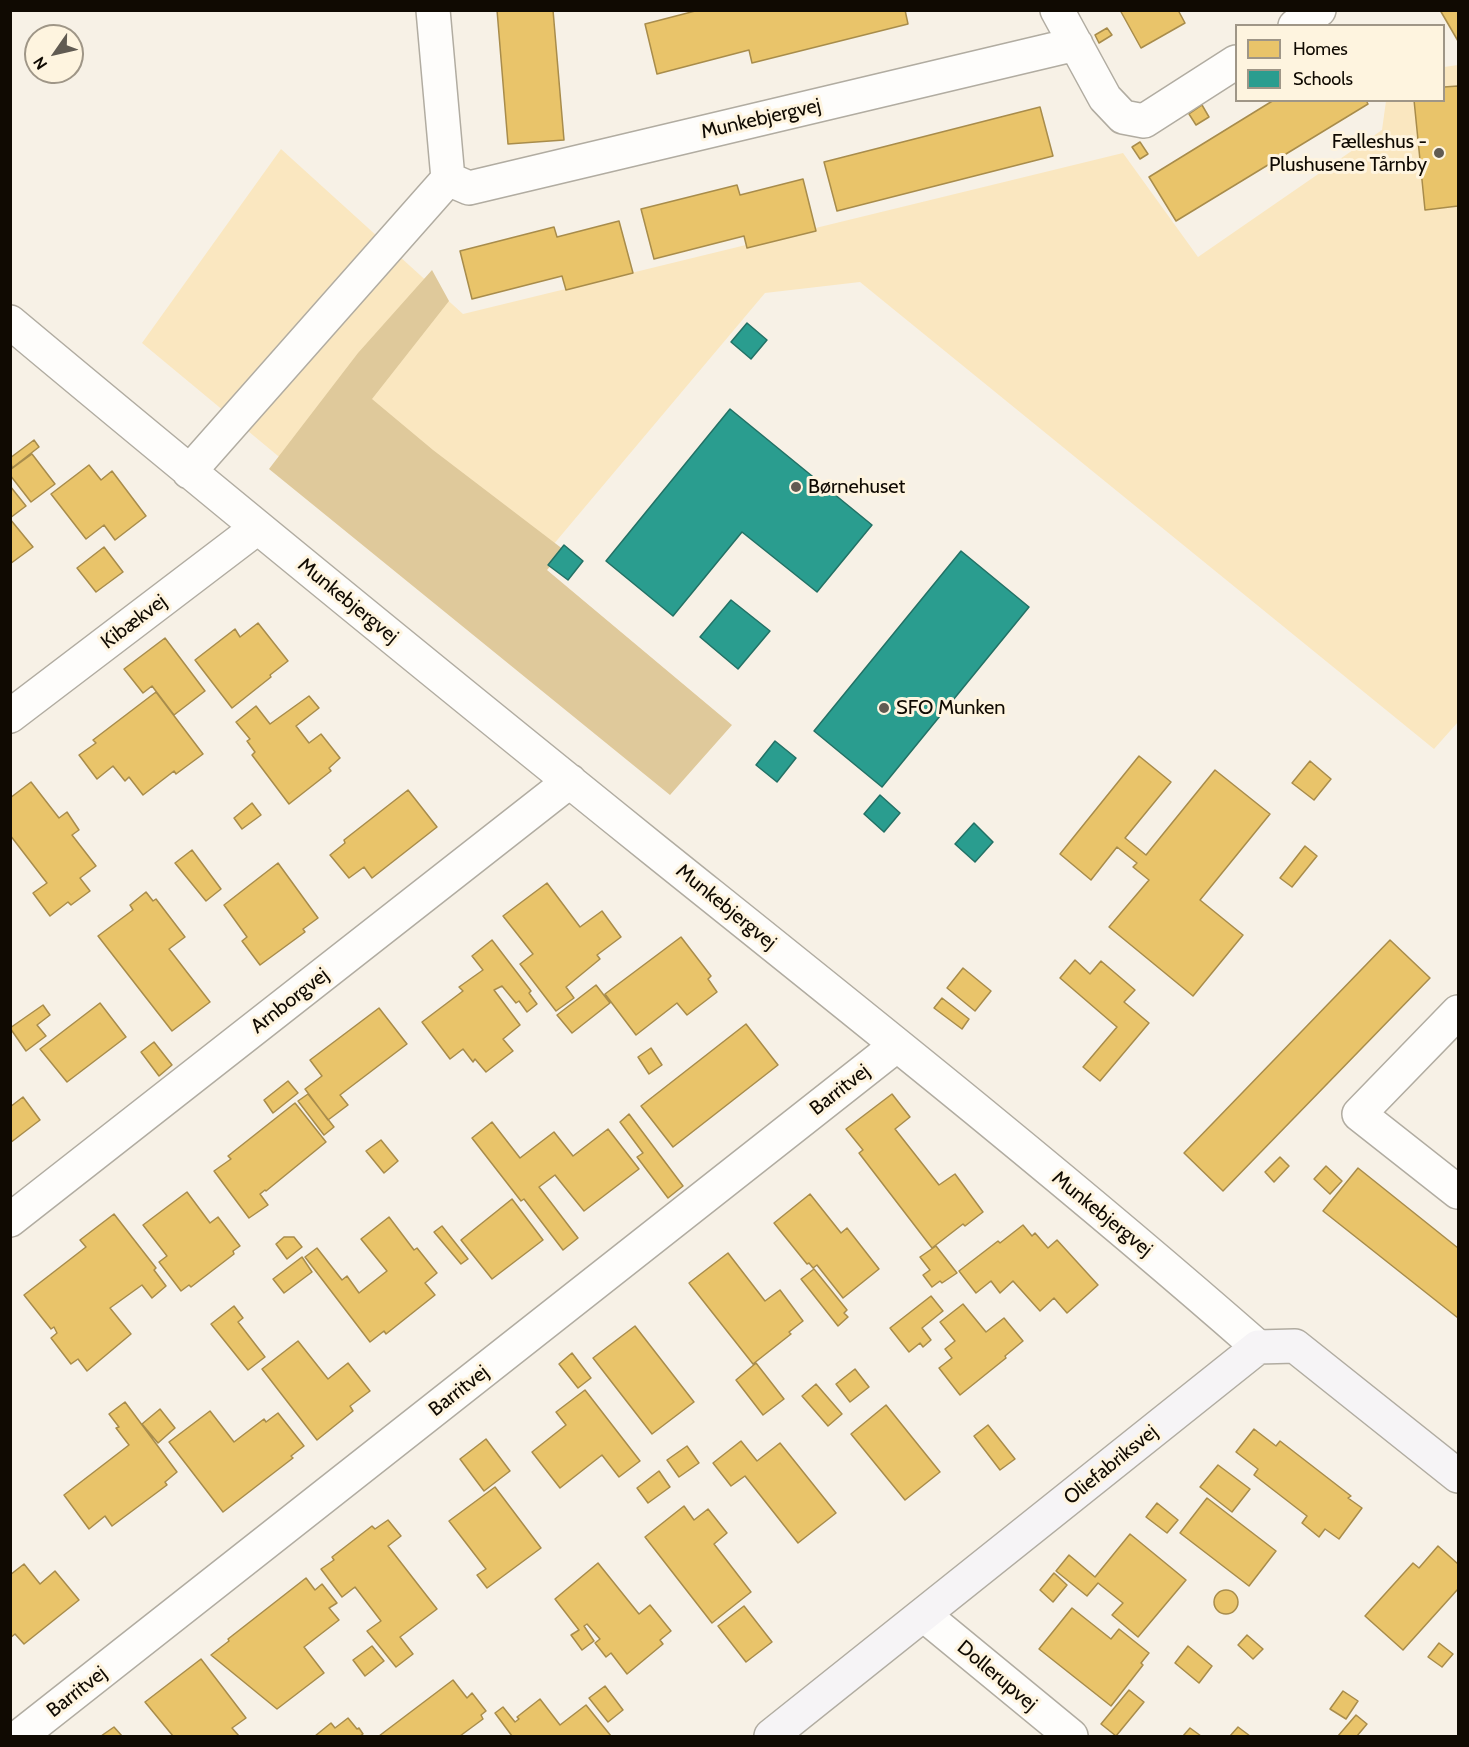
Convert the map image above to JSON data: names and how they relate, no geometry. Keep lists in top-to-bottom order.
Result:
{
  "streets": {
    "street": [
      "Munkebjergvej",
      "Kibækvej",
      "Arnborgvej",
      "Barritvej",
      "Oliefabriksvej",
      "Dollerupvej"
    ]
  },
  "crossings": [
    ["Munkebjergvej", "Kibækvej"],
    ["Munkebjergvej", "Arnborgvej"],
    ["Munkebjergvej", "Barritvej"],
    ["Munkebjergvej", "Oliefabriksvej"],
    ["Oliefabriksvej", "Dollerupvej"]
  ],
  "places": ["Fælleshus - Plushusene Tårnby", "Børnehuset", "SFO Munken"],
  "legend": ["Homes", "Schools"],
  "north": "bottom left"
}
